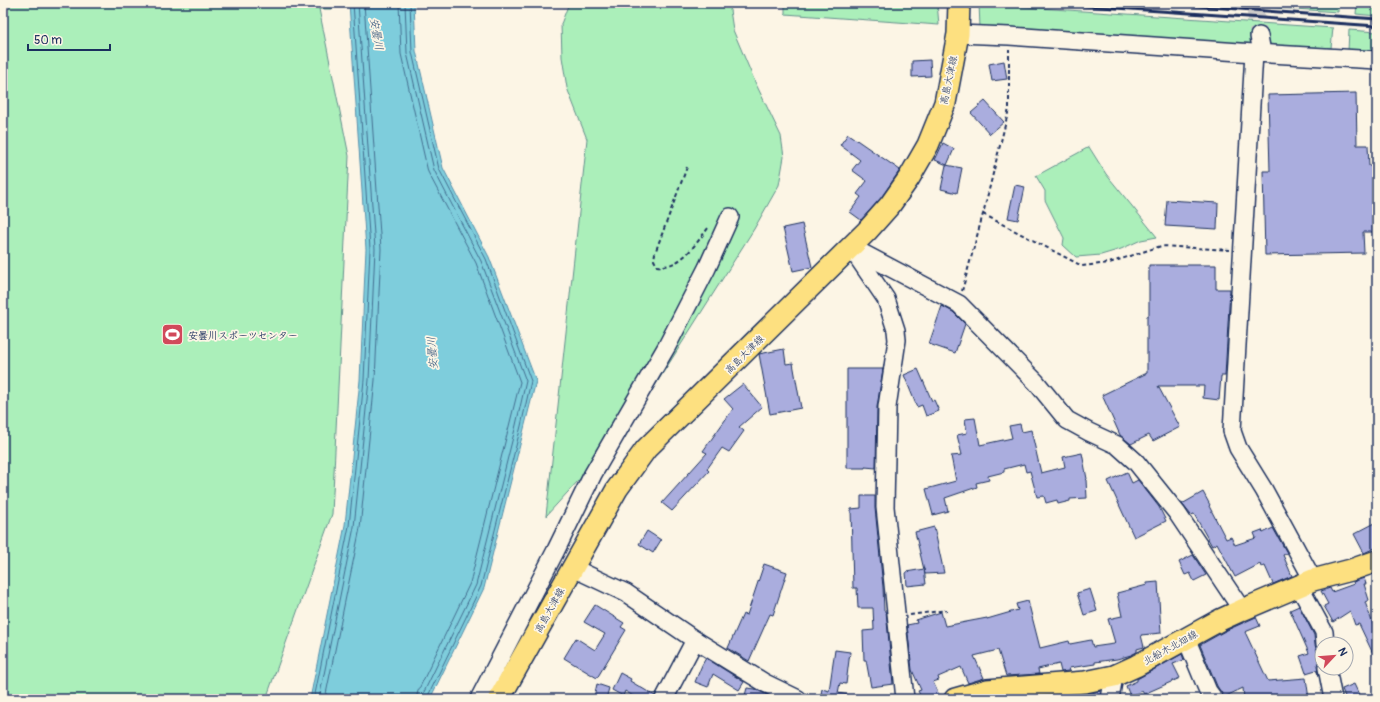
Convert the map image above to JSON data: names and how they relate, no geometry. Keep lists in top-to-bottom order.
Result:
{
  "streets": {
    "main road": ["高島大津線", "北船木北畑線"]
  },
  "water": ["安曇川"],
  "places": {
    "sports": ["安曇川スポーツセンター"]
  },
  "scale_bar": "50 m",
  "north": "top right"
}
